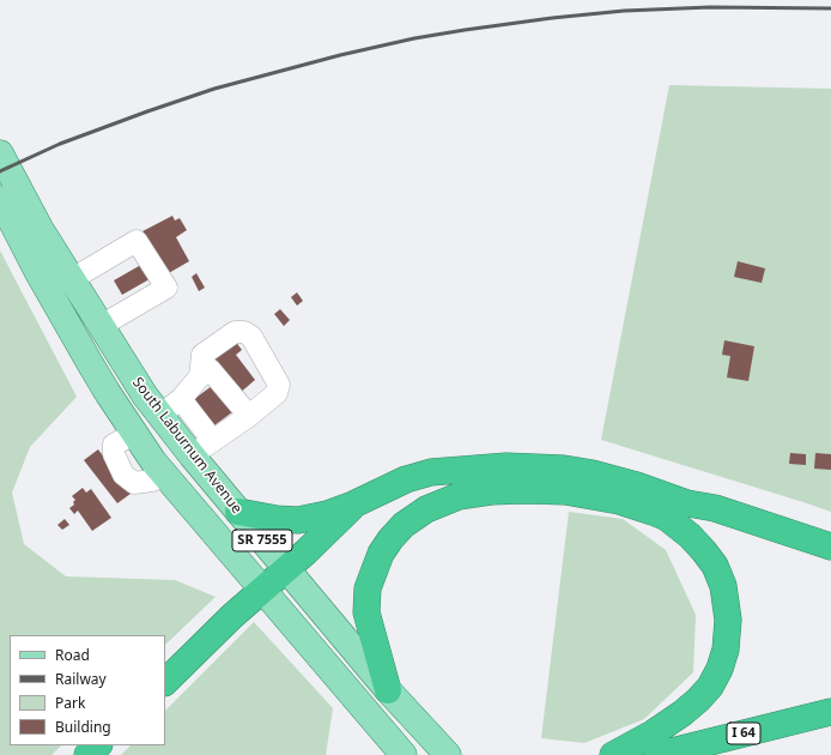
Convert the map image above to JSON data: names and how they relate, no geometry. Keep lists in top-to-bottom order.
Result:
{
  "streets": {
    "highway": ["I 64"],
    "main road": ["South Laburnum Avenue", "SR 7555"]
  },
  "legend": [
    "Road",
    "Railway",
    "Park",
    "Building"
  ]
}
